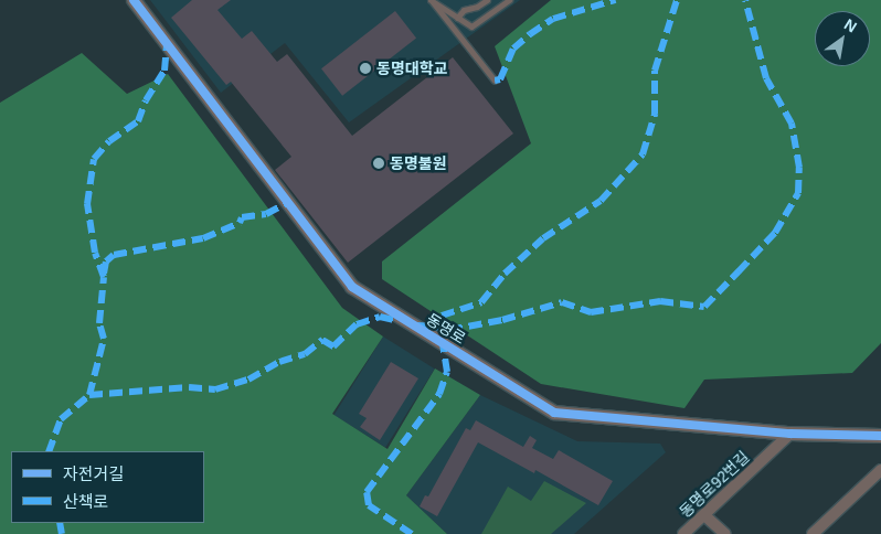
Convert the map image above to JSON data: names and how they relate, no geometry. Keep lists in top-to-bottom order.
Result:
{
  "streets": {
    "street": ["동명로", "동명로92번길"]
  },
  "crossings": [
    ["동명로", "동명로92번길"]
  ],
  "places": ["동명대학교", "동명불원"],
  "legend": ["자전거길", "산책로"],
  "north": "top right"
}
